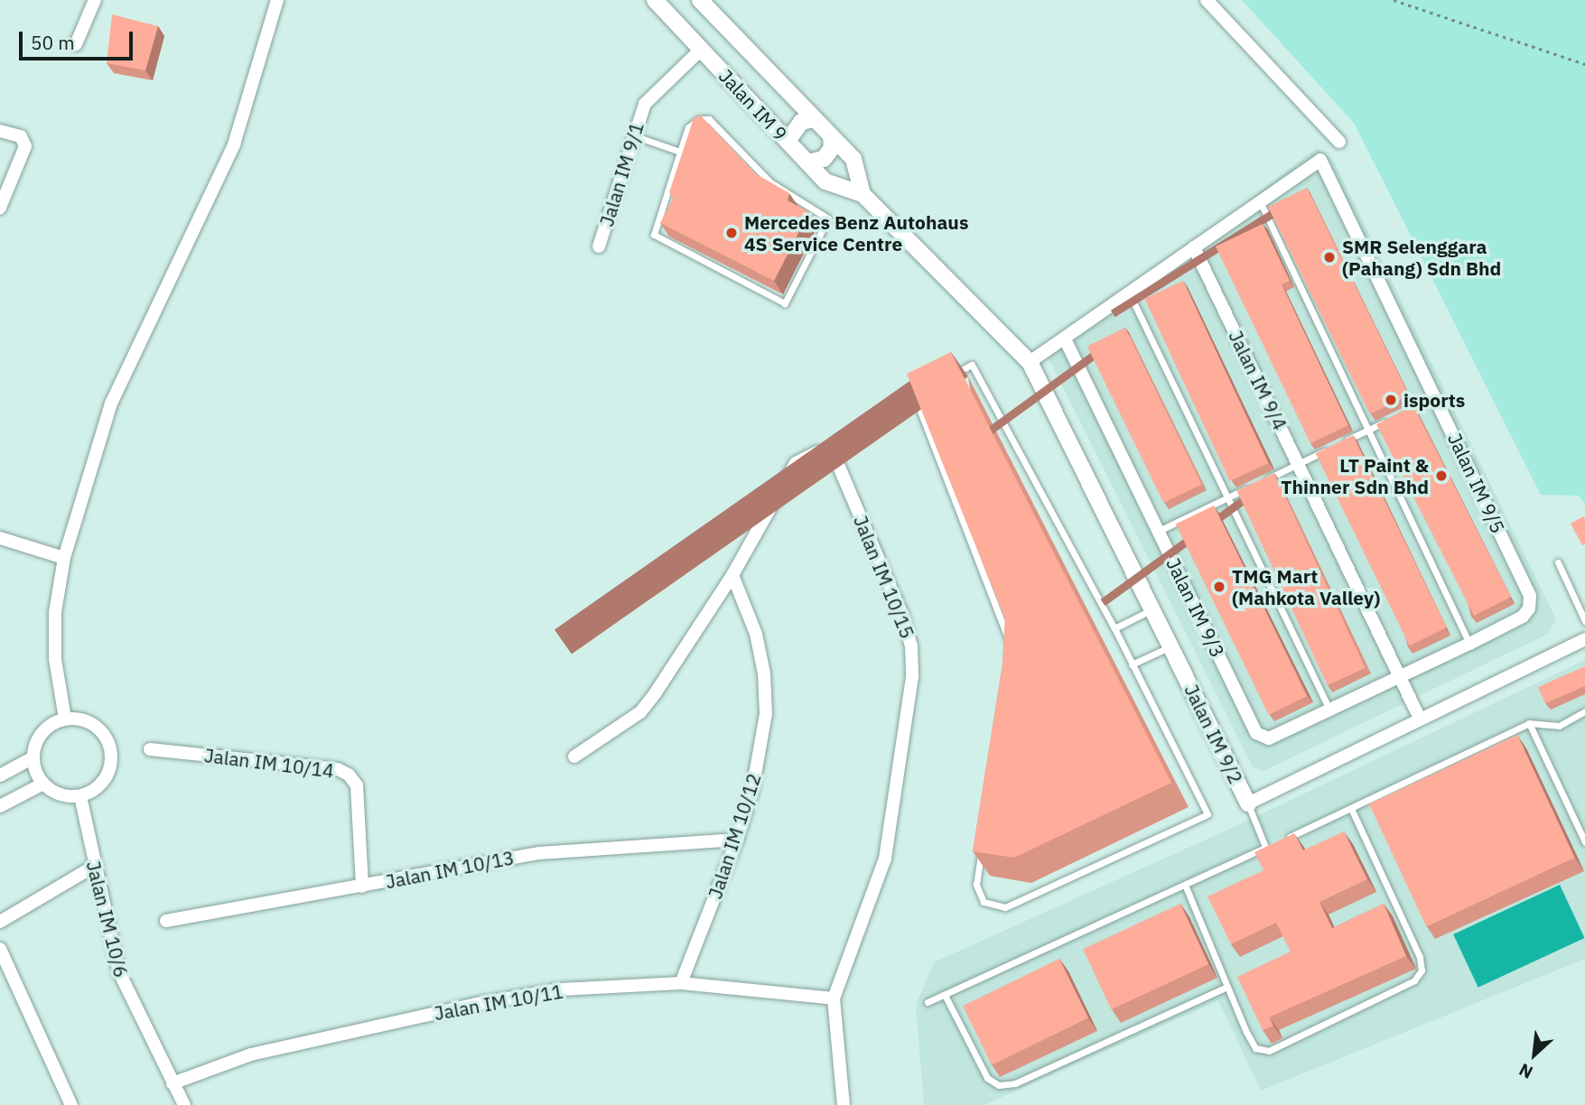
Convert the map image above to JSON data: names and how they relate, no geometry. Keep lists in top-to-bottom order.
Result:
{
  "streets": {
    "street": [
      "Jalan IM 9",
      "Jalan IM 9/1",
      "Jalan IM 9/4",
      "Jalan IM 9/5",
      "Jalan IM 10/15",
      "Jalan IM 9/3",
      "Jalan IM 9/2",
      "Jalan IM 10/14",
      "Jalan IM 10/12",
      "Jalan IM 10/13",
      "Jalan IM 10/6",
      "Jalan IM 10/11"
    ]
  },
  "crossings": [
    ["Jalan IM 9", "Jalan IM 9/1"],
    ["Jalan IM 9", "Jalan IM 9/2"],
    ["Jalan IM 9/4", "Jalan IM 9/5"],
    ["Jalan IM 9/4", "Jalan IM 9/3"],
    ["Jalan IM 9/4", "Jalan IM 9/2"],
    ["Jalan IM 9/5", "Jalan IM 9/3"],
    ["Jalan IM 10/15", "Jalan IM 10/12"],
    ["Jalan IM 10/15", "Jalan IM 10/11"],
    ["Jalan IM 10/14", "Jalan IM 10/13"],
    ["Jalan IM 10/12", "Jalan IM 10/13"],
    ["Jalan IM 10/12", "Jalan IM 10/11"],
    ["Jalan IM 10/6", "Jalan IM 10/11"]
  ],
  "places": [
    "Mercedes Benz Autohaus 4S Service Centre",
    "SMR Selenggara (Pahang) Sdn Bhd",
    "isports",
    "LT Paint & Thinner Sdn Bhd",
    "TMG Mart (Mahkota Valley)"
  ],
  "scale_bar": "50 m",
  "north": "bottom left"
}
